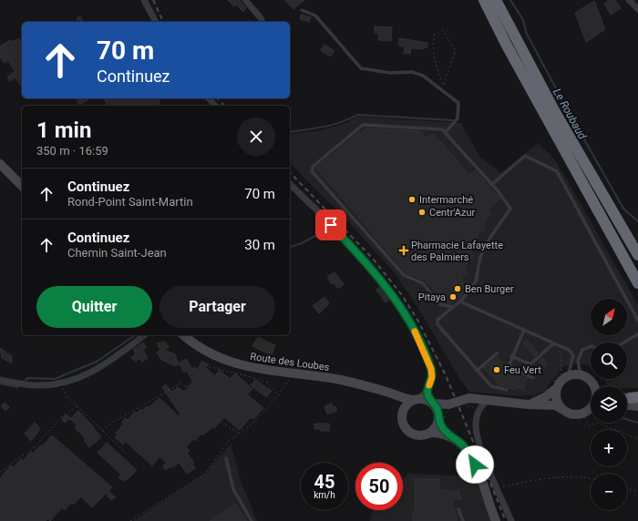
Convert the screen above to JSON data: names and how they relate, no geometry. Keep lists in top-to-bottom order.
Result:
{
  "streets": {
    "main road": ["Route des Loubes"]
  },
  "water": ["Le Roubaud"],
  "places": {
    "other": [
      "Intermarché",
      "Centr'Azur",
      "Ben Burger",
      "Pitaya",
      "Feu Vert"
    ],
    "health": ["Pharmacie Lafayette des Palmiers"]
  },
  "north": "top right",
  "page": {
    "turn": ["70 m", "Continuez"],
    "heading": ["1 min", "350 m · 16:59"],
    "list": [
      {
        "name": "Continuez",
        "note": "Rond-Point Saint-Martin",
        "value": "70 m"
      },
      {
        "name": "Continuez",
        "note": "Chemin Saint-Jean",
        "value": "30 m"
      }
    ],
    "buttons": ["Quitter", "Partager"],
    "map_buttons": ["+", "−"],
    "speed": "45 km/h",
    "limit": "50"
  }
}
